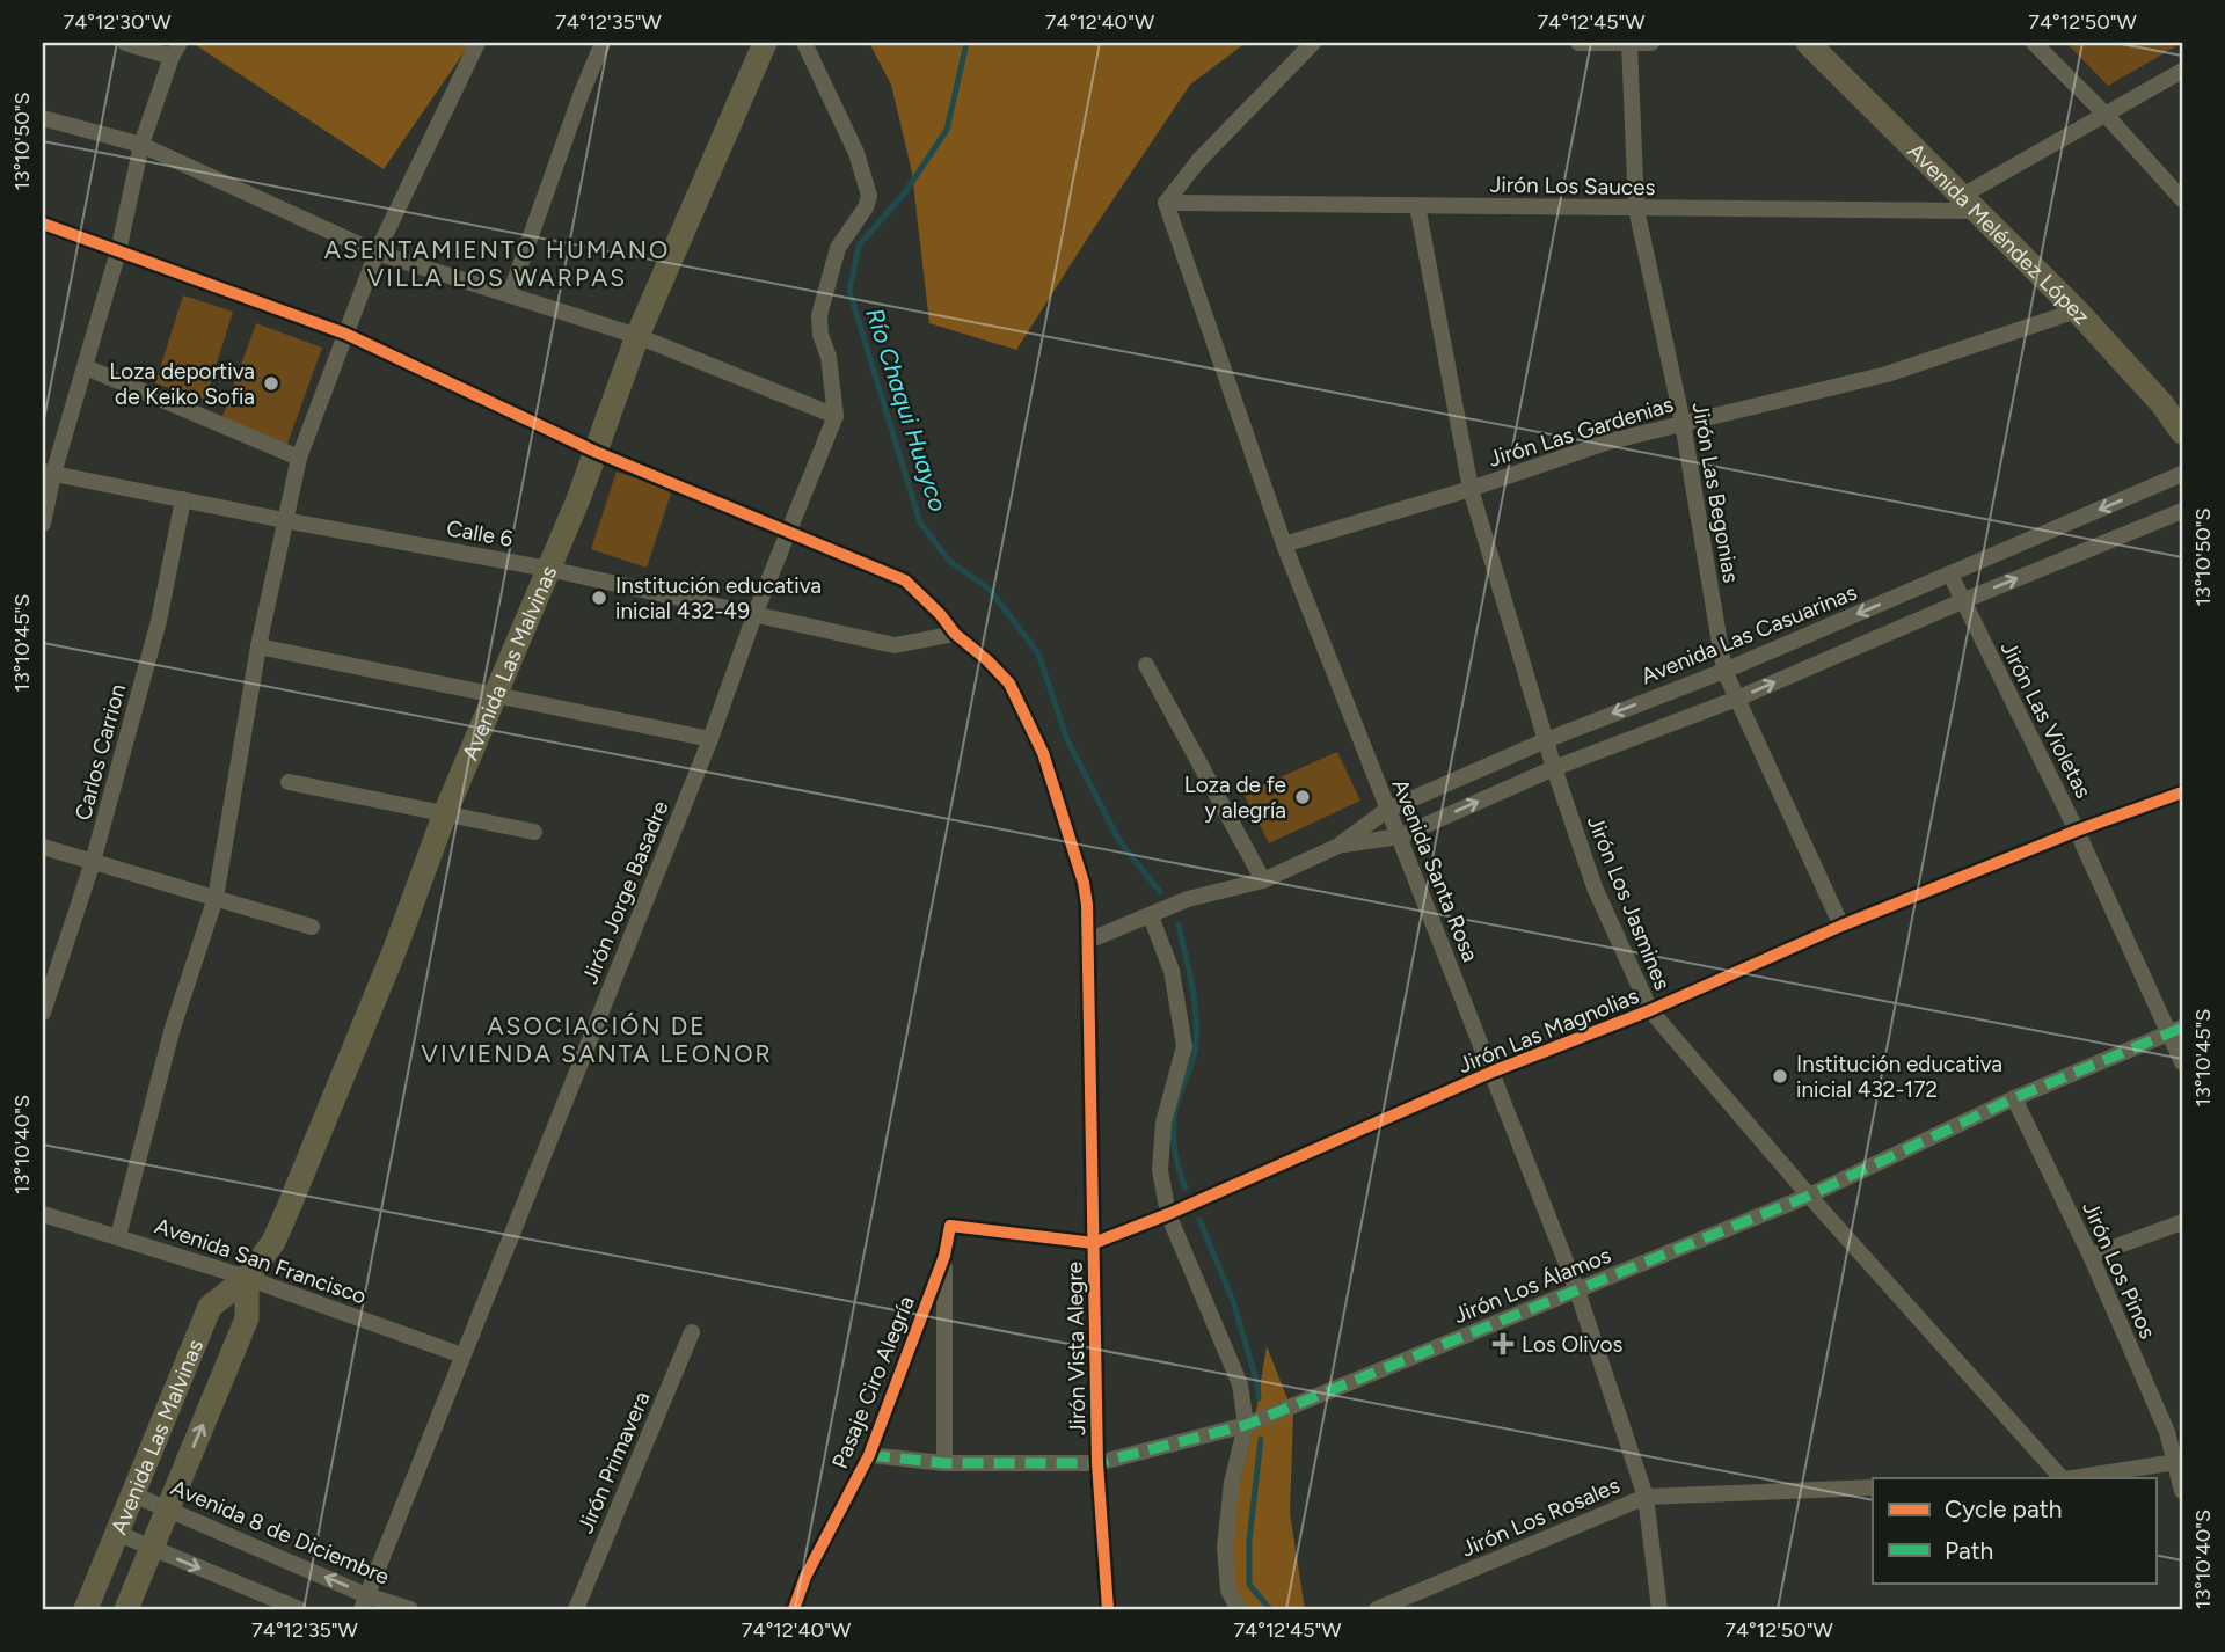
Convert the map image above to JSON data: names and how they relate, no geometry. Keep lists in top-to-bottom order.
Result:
{
  "streets": {
    "street": [
      "Jirón Los Sauces",
      "Avenida Meléndez López",
      "Jirón Las Gardenias",
      "Jirón Las Begonias",
      "Calle 6",
      "Avenida Las Casuarinas",
      "Avenida Las Malvinas",
      "Jirón Las Violetas",
      "Carlos Carrion",
      "Avenida Santa Rosa",
      "Jirón Jorge Basadre",
      "Jirón Los Jasmines",
      "Jirón Las Magnolias",
      "Avenida San Francisco",
      "Jirón Los Pinos",
      "Jirón Los Álamos",
      "Jirón Vista Alegre",
      "Pasaje Ciro Alegría",
      "Jirón Primavera",
      "Jirón Los Rosales",
      "Avenida 8 de Diciembre"
    ]
  },
  "crossings": [
    ["Jirón Los Sauces", "Avenida Meléndez López"],
    ["Jirón Los Sauces", "Jirón Las Begonias"],
    ["Jirón Los Sauces", "Avenida Santa Rosa"],
    ["Jirón Los Sauces", "Jirón Los Jasmines"],
    ["Avenida Meléndez López", "Jirón Las Gardenias"],
    ["Jirón Las Gardenias", "Jirón Las Begonias"],
    ["Jirón Las Gardenias", "Avenida Santa Rosa"],
    ["Jirón Las Gardenias", "Jirón Los Jasmines"],
    ["Jirón Las Begonias", "Avenida Las Casuarinas"],
    ["Jirón Las Begonias", "Jirón Las Magnolias"],
    ["Calle 6", "Avenida Las Malvinas"],
    ["Calle 6", "Carlos Carrion"],
    ["Calle 6", "Jirón Jorge Basadre"],
    ["Calle 6", "Jirón Vista Alegre"],
    ["Avenida Las Casuarinas", "Jirón Las Violetas"],
    ["Avenida Las Casuarinas", "Avenida Santa Rosa"],
    ["Avenida Las Casuarinas", "Jirón Los Jasmines"],
    ["Avenida Las Casuarinas", "Jirón Vista Alegre"],
    ["Avenida Las Malvinas", "Avenida San Francisco"],
    ["Avenida Las Malvinas", "Jirón Vista Alegre"],
    ["Avenida Las Malvinas", "Avenida 8 de Diciembre"],
    ["Jirón Las Violetas", "Jirón Las Magnolias"],
    ["Jirón Las Violetas", "Jirón Los Álamos"],
    ["Avenida Santa Rosa", "Jirón Las Magnolias"],
    ["Avenida Santa Rosa", "Jirón Los Álamos"],
    ["Avenida Santa Rosa", "Jirón Los Rosales"],
    ["Jirón Jorge Basadre", "Avenida San Francisco"],
    ["Jirón Jorge Basadre", "Jirón Vista Alegre"],
    ["Jirón Jorge Basadre", "Avenida 8 de Diciembre"],
    ["Jirón Los Jasmines", "Jirón Las Magnolias"],
    ["Jirón Los Jasmines", "Jirón Los Álamos"],
    ["Jirón Las Magnolias", "Jirón Vista Alegre"],
    ["Jirón Las Magnolias", "Pasaje Ciro Alegría"],
    ["Jirón Los Pinos", "Jirón Los Álamos"],
    ["Jirón Los Álamos", "Jirón Vista Alegre"],
    ["Jirón Los Álamos", "Pasaje Ciro Alegría"]
  ],
  "districts": ["ASENTAMIENTO HUMANO VILLA LOS WARPAS", "ASOCIACIÓN DE VIVIENDA SANTA LEONOR"],
  "water": ["Río Chaqui Huayco"],
  "places": {
    "other": [
      "Loza deportiva de Keiko Sofia",
      "Institución educativa inicial 432-49",
      "Loza de fe y alegría",
      "Institución educativa inicial 432-172"
    ],
    "health": ["Los Olivos"]
  },
  "legend": ["Cycle path", "Path"],
  "coordinates": [
    "74°12'30\"W",
    "74°12'35\"W",
    "74°12'40\"W",
    "74°12'45\"W",
    "74°12'50\"W",
    "13°10'50\"S",
    "13°10'45\"S",
    "13°10'40\"S"
  ]
}
